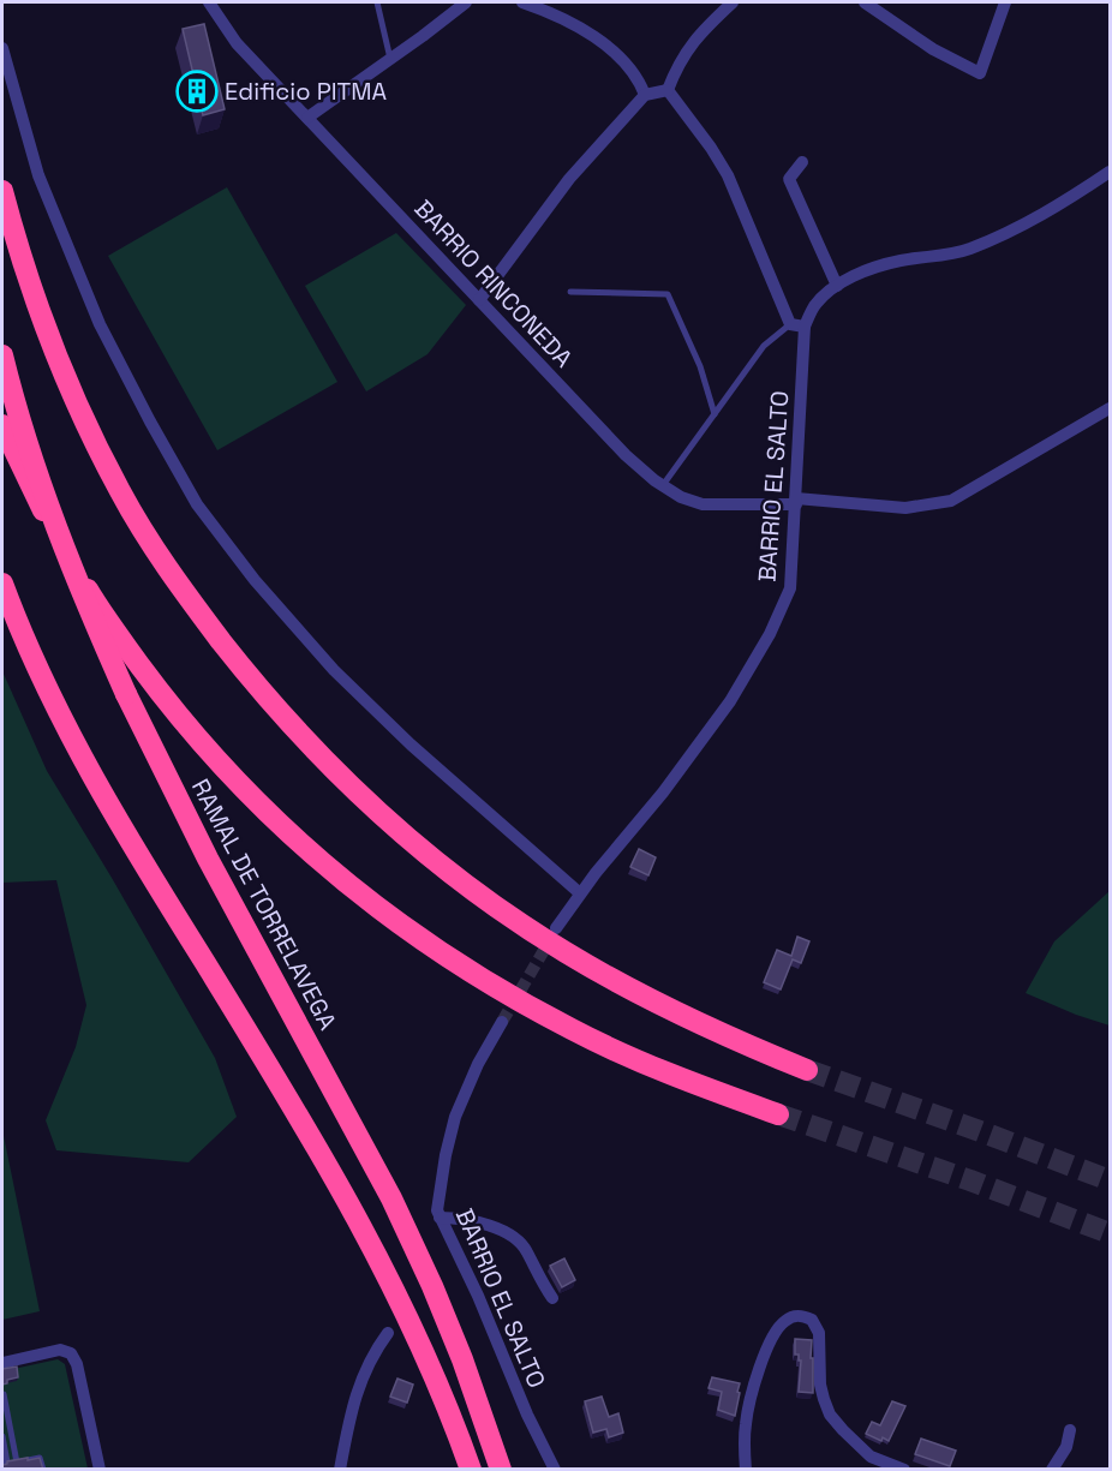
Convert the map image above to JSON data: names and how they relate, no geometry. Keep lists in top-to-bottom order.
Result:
{
  "streets": {
    "highway": ["RAMAL DE TORRELAVEGA"],
    "street": ["BARRIO RINCONEDA", "BARRIO EL SALTO"]
  },
  "crossings": [
    ["BARRIO RINCONEDA", "BARRIO EL SALTO"]
  ],
  "places": {
    "building": ["Edificio PITMA"]
  }
}
